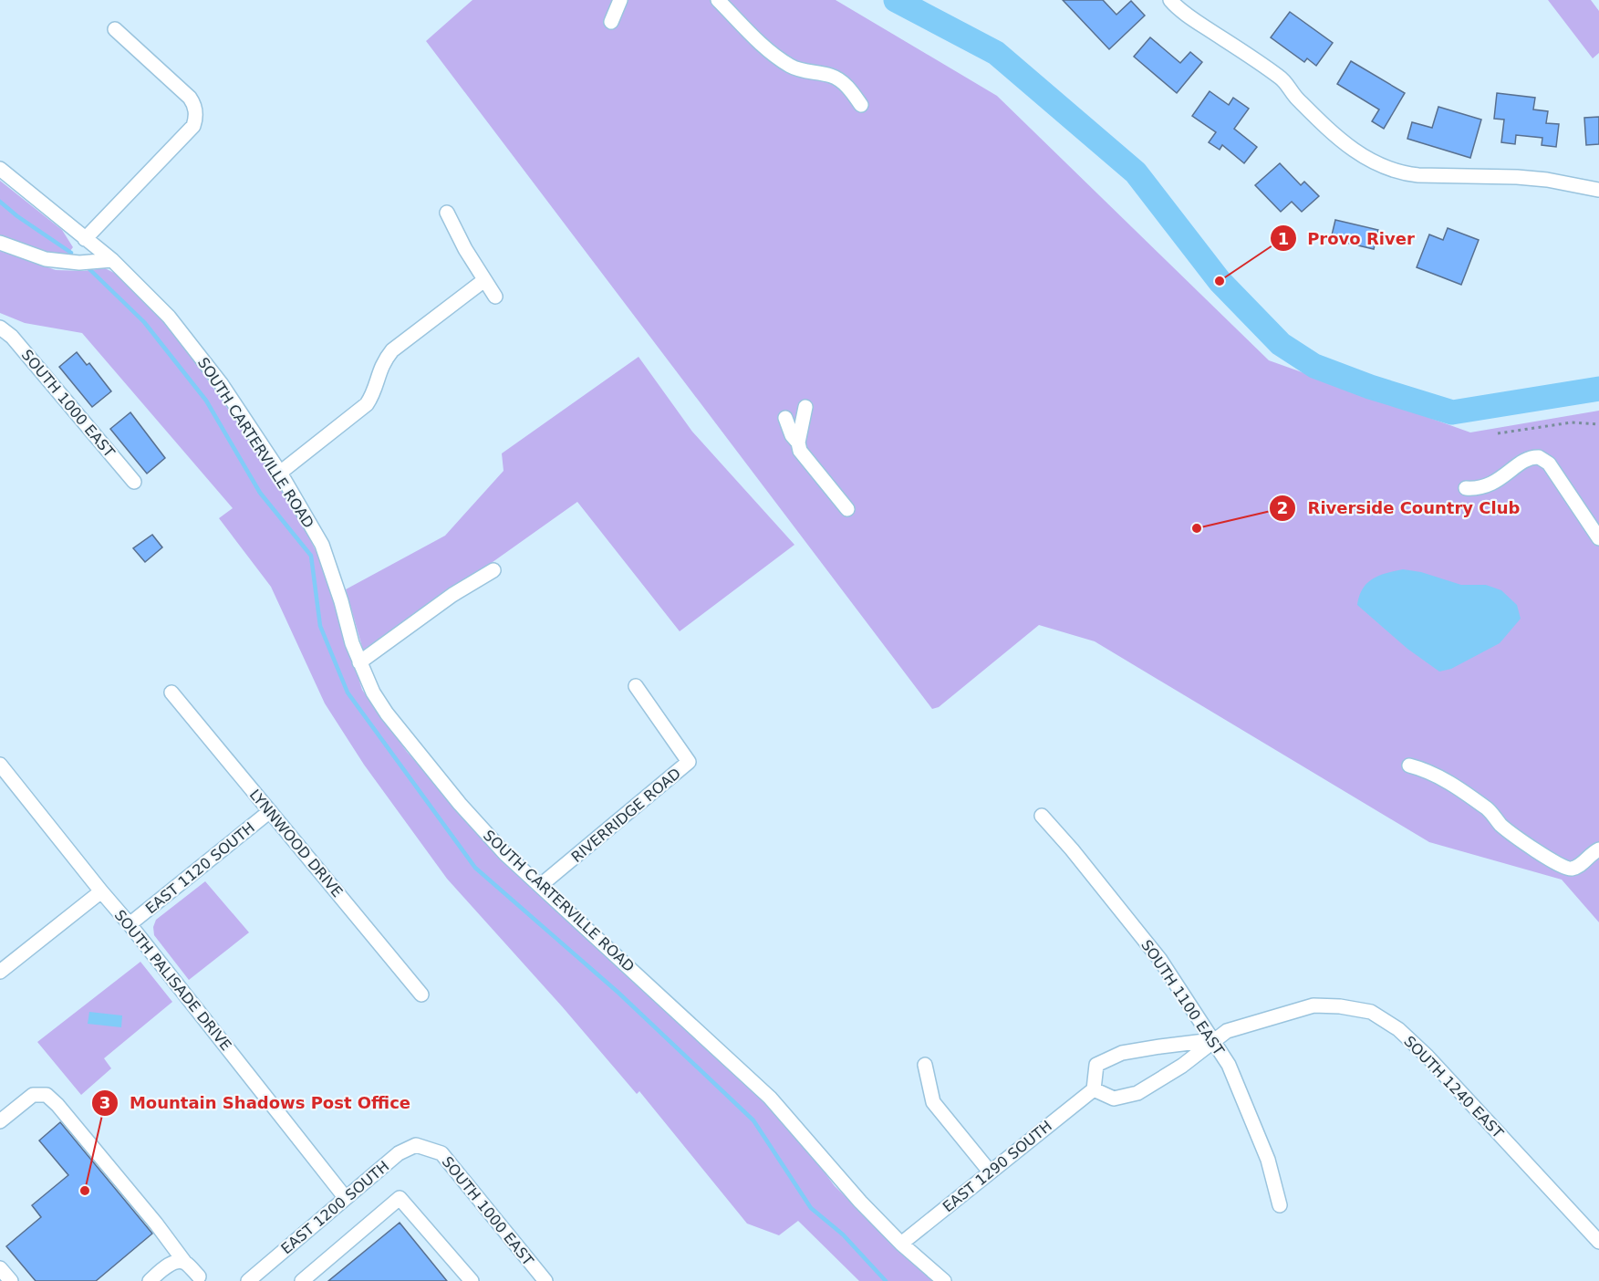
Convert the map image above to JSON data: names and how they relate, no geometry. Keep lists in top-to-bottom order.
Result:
{
  "streets": {
    "street": [
      "SOUTH 1000 EAST",
      "SOUTH CARTERVILLE ROAD",
      "RIVERRIDGE ROAD",
      "LYNNWOOD DRIVE",
      "EAST 1120 SOUTH",
      "SOUTH PALISADE DRIVE",
      "SOUTH 1100 EAST",
      "SOUTH 1240 EAST",
      "EAST 1290 SOUTH",
      "EAST 1200 SOUTH"
    ]
  },
  "crossings": [
    ["SOUTH 1000 EAST", "EAST 1200 SOUTH"],
    ["SOUTH CARTERVILLE ROAD", "RIVERRIDGE ROAD"],
    ["SOUTH CARTERVILLE ROAD", "EAST 1290 SOUTH"],
    ["LYNNWOOD DRIVE", "EAST 1120 SOUTH"],
    ["EAST 1120 SOUTH", "SOUTH PALISADE DRIVE"],
    ["SOUTH PALISADE DRIVE", "EAST 1200 SOUTH"],
    ["SOUTH 1100 EAST", "SOUTH 1240 EAST"]
  ],
  "places": ["Provo River", "Riverside Country Club", "Mountain Shadows Post Office"]
}
